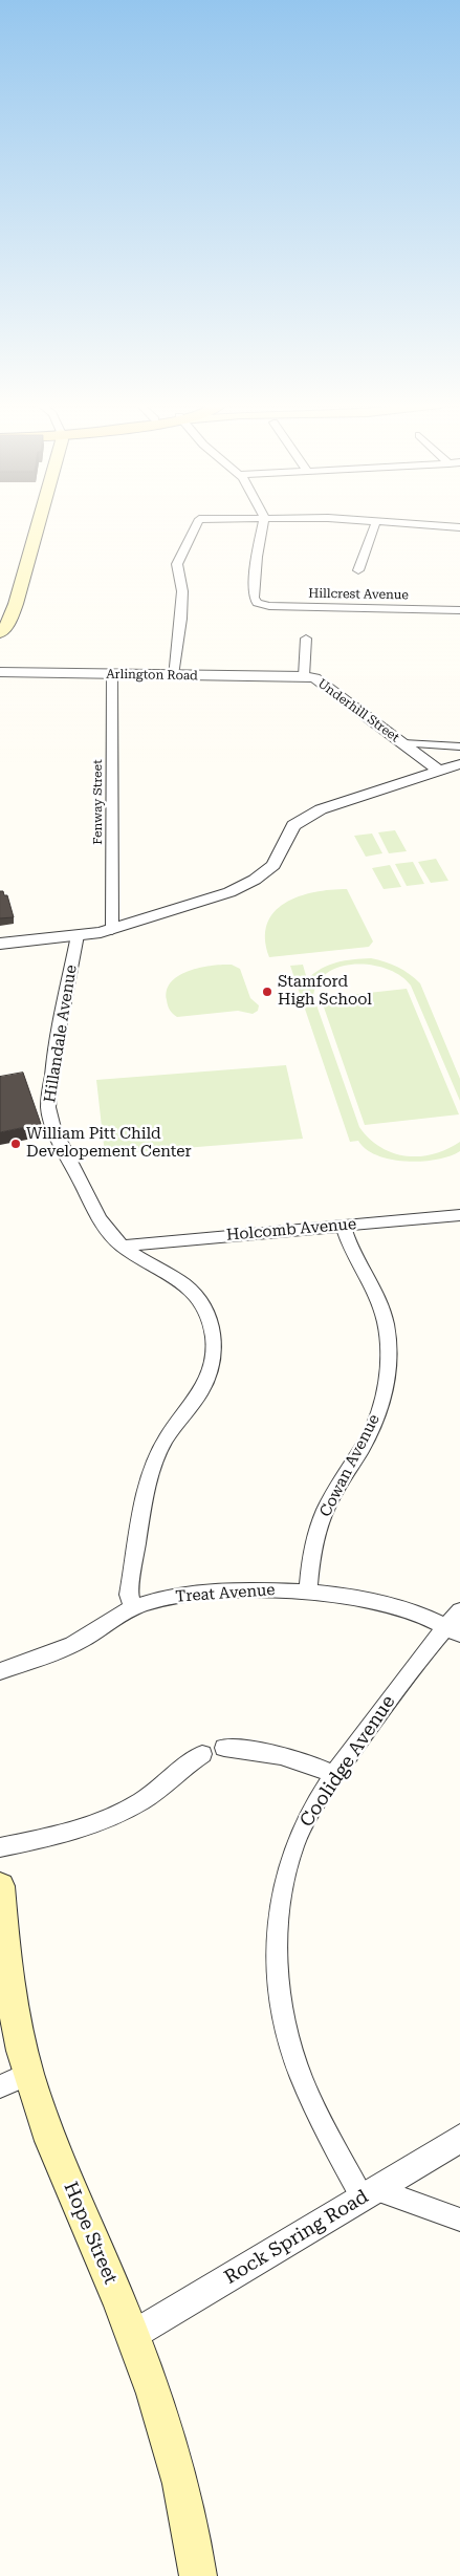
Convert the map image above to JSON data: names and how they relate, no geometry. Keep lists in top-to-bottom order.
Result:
{
  "streets": {
    "main road": ["Hope Street"],
    "street": [
      "Hillcrest Avenue",
      "Arlington Road",
      "Underhill Street",
      "Fenway Street",
      "Hillandale Avenue",
      "Holcomb Avenue",
      "Cowan Avenue",
      "Treat Avenue",
      "Coolidge Avenue",
      "Rock Spring Road"
    ]
  },
  "crossings": [
    ["Arlington Road", "Underhill Street"],
    ["Arlington Road", "Fenway Street"],
    ["Hillandale Avenue", "Holcomb Avenue"],
    ["Hillandale Avenue", "Treat Avenue"],
    ["Holcomb Avenue", "Cowan Avenue"],
    ["Cowan Avenue", "Treat Avenue"],
    ["Treat Avenue", "Coolidge Avenue"],
    ["Coolidge Avenue", "Rock Spring Road"],
    ["Hope Street", "Rock Spring Road"]
  ],
  "places": ["Stamford High School", "William Pitt Child Developement Center"]
}
